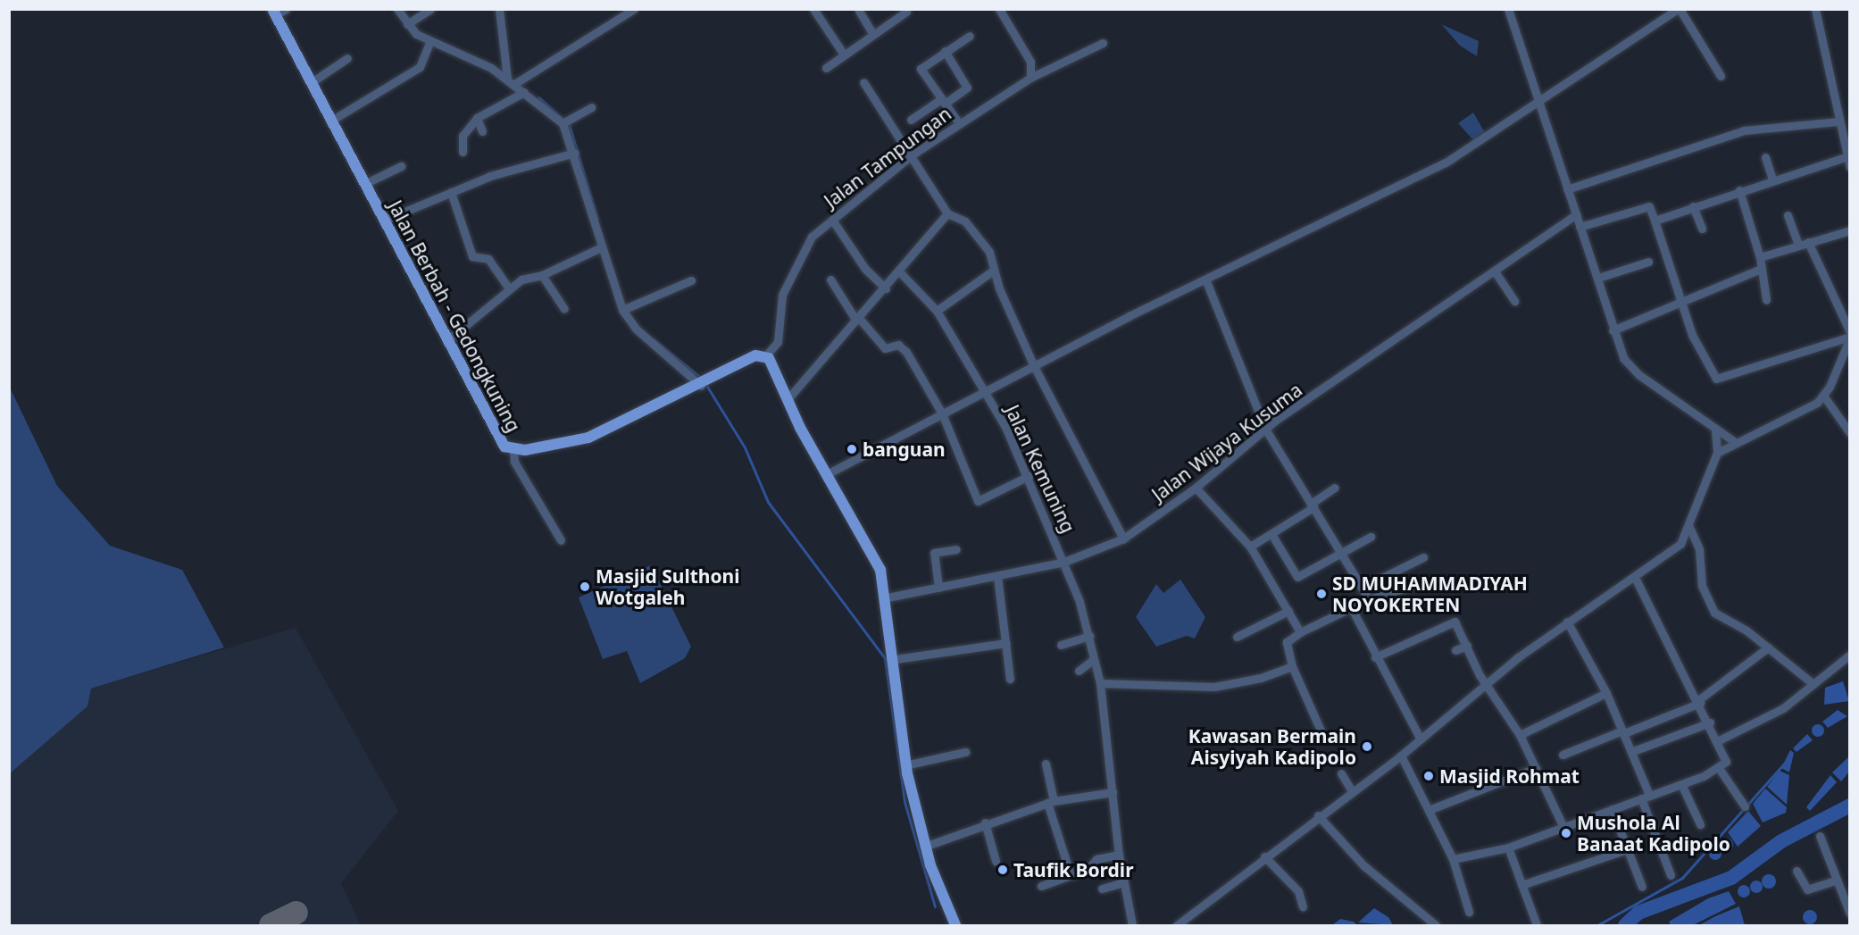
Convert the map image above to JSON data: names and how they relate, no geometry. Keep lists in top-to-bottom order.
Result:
{
  "streets": {
    "main road": ["Jalan Berbah - Gedongkuning"],
    "street": ["Jalan Tampungan", "Jalan Wijaya Kusuma", "Jalan Kemuning"]
  },
  "crossings": [
    ["Jalan Tampungan", "Jalan Berbah - Gedongkuning"],
    ["Jalan Wijaya Kusuma", "Jalan Kemuning"]
  ],
  "places": [
    "banguan",
    "Masjid Sulthoni Wotgaleh",
    "SD MUHAMMADIYAH NOYOKERTEN",
    "Kawasan Bermain Aisyiyah Kadipolo",
    "Masjid Rohmat",
    "Mushola Al Banaat Kadipolo",
    "Taufik Bordir"
  ]
}
